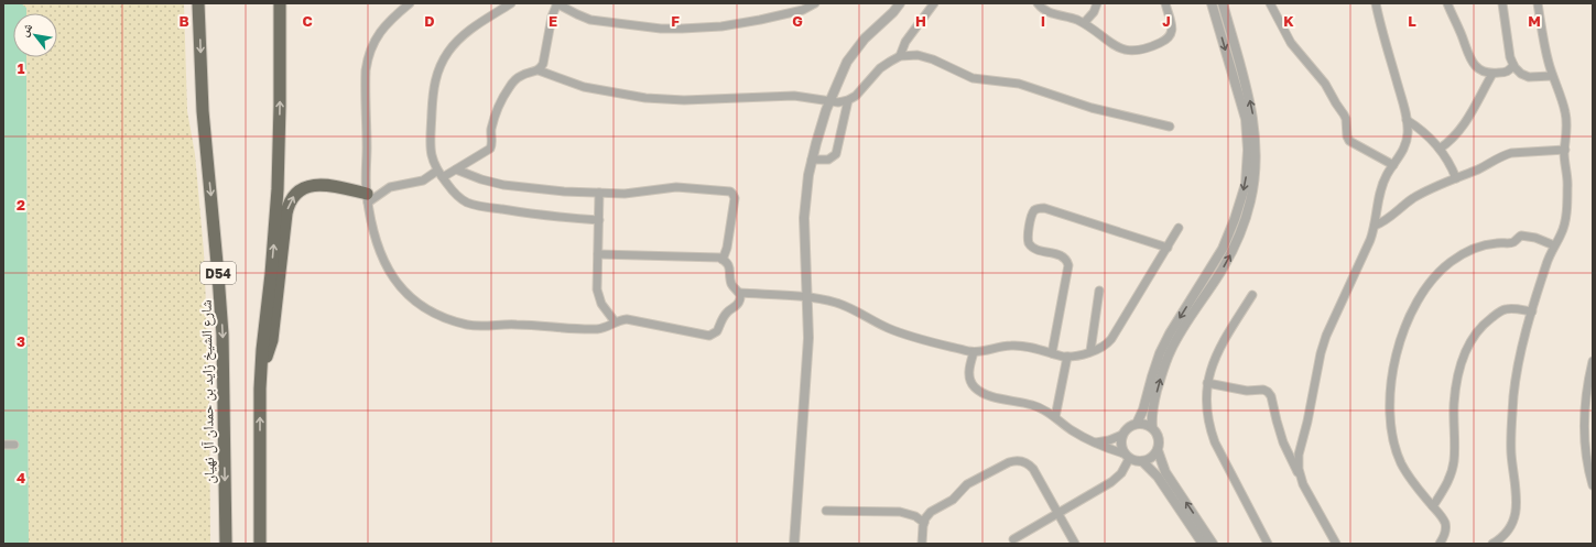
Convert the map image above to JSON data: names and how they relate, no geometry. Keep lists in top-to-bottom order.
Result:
{
  "streets": {
    "highway": ["D54", "شارع الشيخ زايد بن حمدان آل نهيان"]
  },
  "north": "top left",
  "grid": {
    "columns": [
      "B",
      "C",
      "D",
      "E",
      "F",
      "G",
      "H",
      "I",
      "J",
      "K",
      "L",
      "M"
    ],
    "rows": [
      "1",
      "2",
      "3",
      "4"
    ]
  }
}
